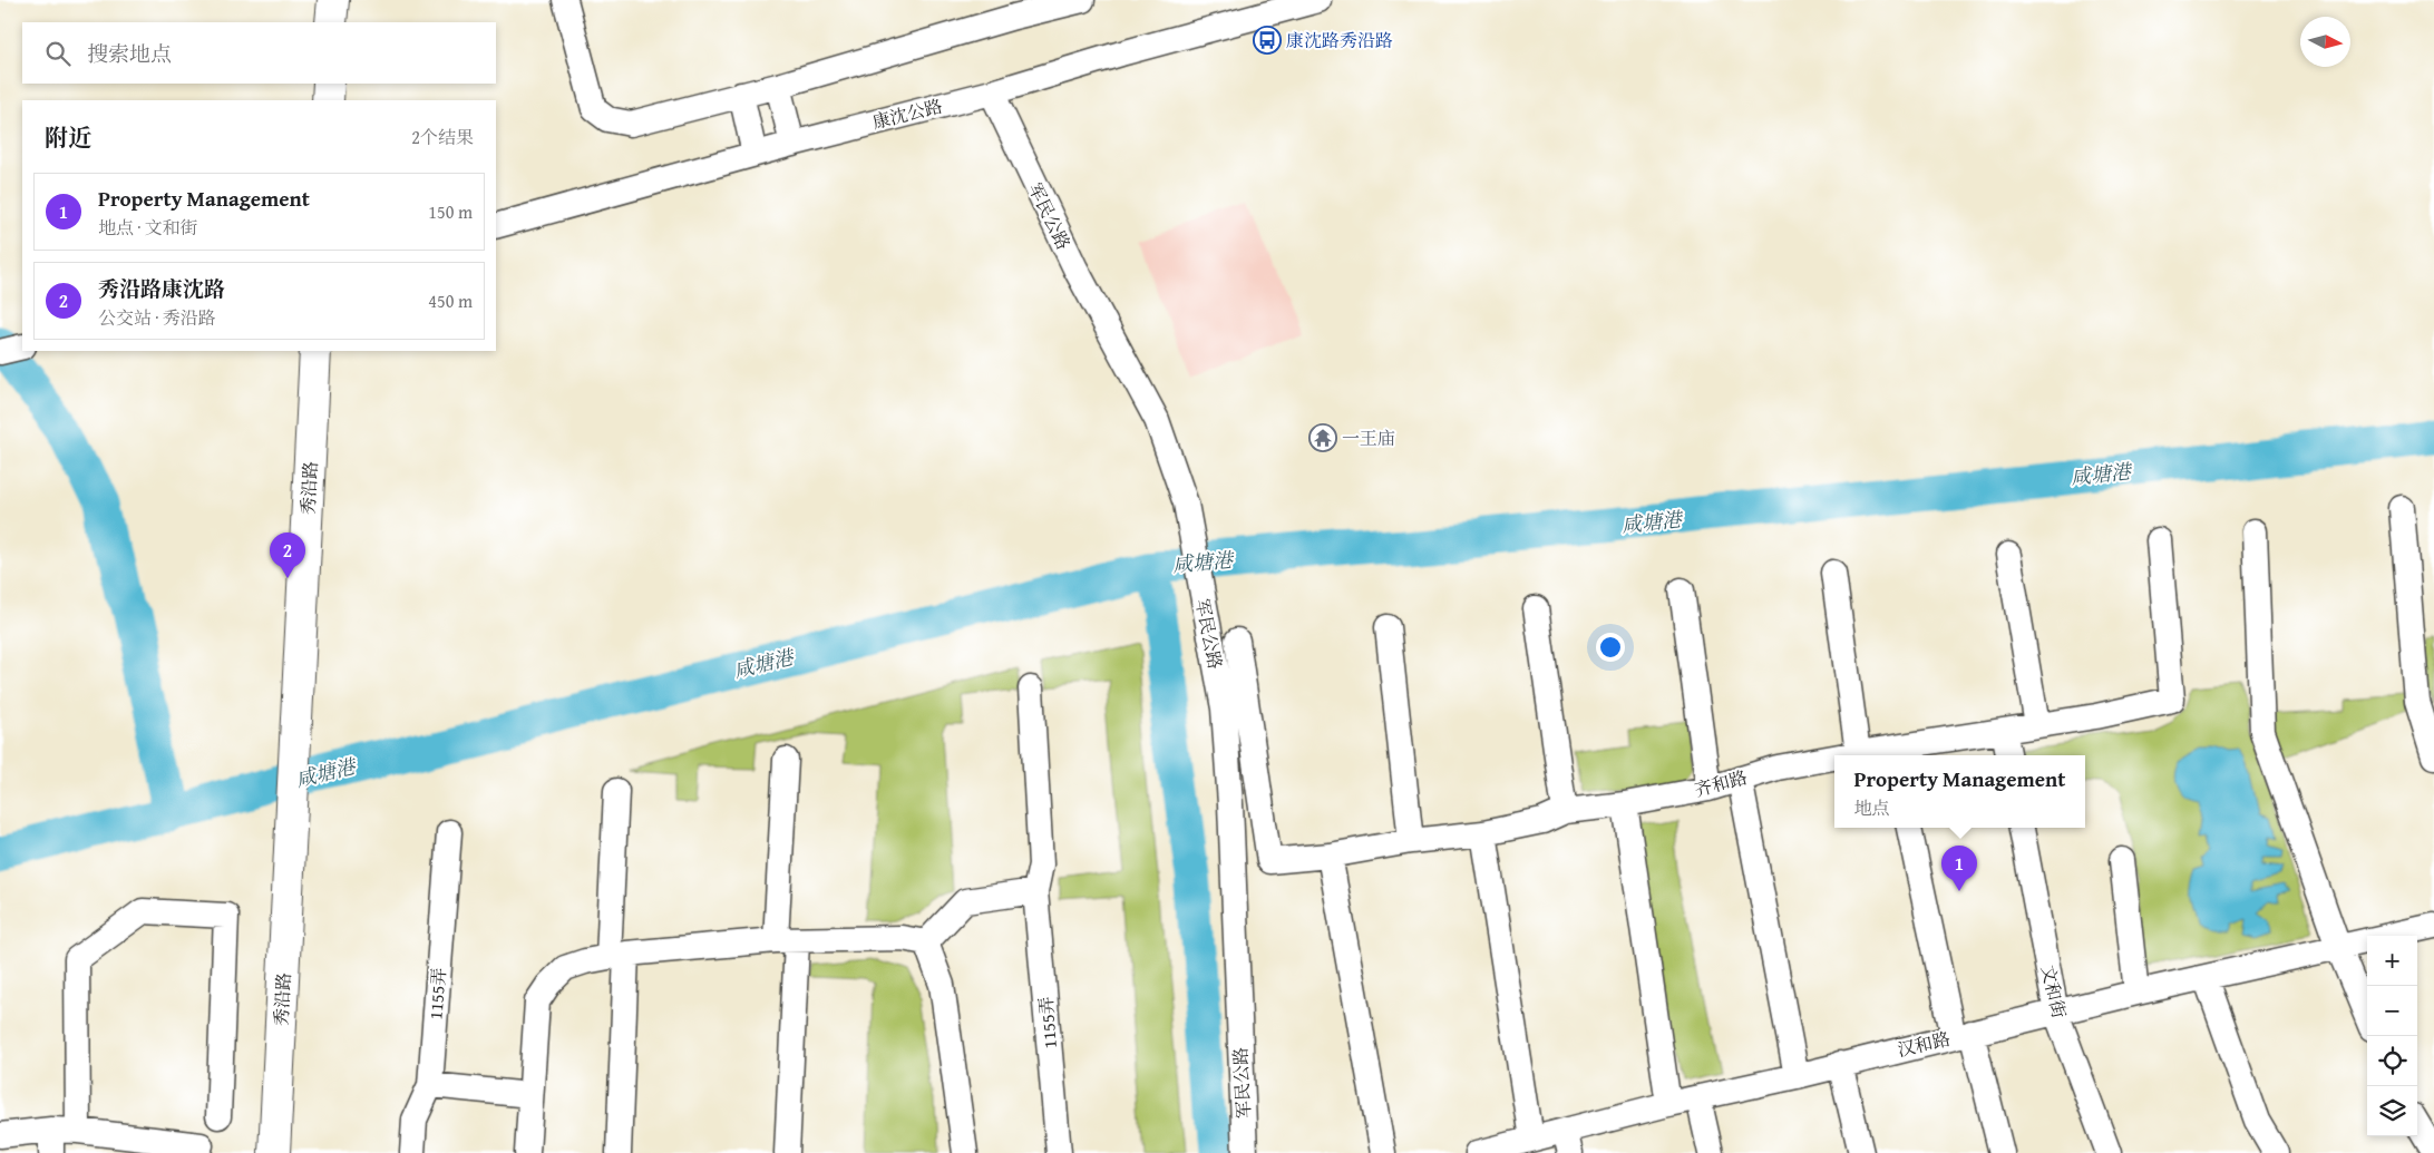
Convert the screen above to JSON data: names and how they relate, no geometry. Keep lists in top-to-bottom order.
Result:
{
  "streets": {
    "main road": ["秀沿路"],
    "street": [
      "康沈公路",
      "军民公路",
      "齐和路",
      "文和街",
      "1155弄",
      "汉和路"
    ]
  },
  "crossings": [
    ["康沈公路", "军民公路"],
    ["文和街", "汉和路"]
  ],
  "water": ["咸塘港"],
  "places": {
    "bus stop": ["康沈路秀沿路"],
    "temple": ["一王庙"]
  },
  "north": "right",
  "page": {
    "search": "搜索地点",
    "heading": ["附近", "2个结果"],
    "list": [
      {
        "mark": "1",
        "name": "Property Management",
        "note": "地点 · 文和街",
        "value": "150 m"
      },
      {
        "mark": "2",
        "name": "秀沿路康沈路",
        "note": "公交站 · 秀沿路",
        "value": "450 m"
      }
    ],
    "pins": ["2", "1"],
    "popup": ["Property Management", "地点"],
    "map_buttons": ["+", "−"]
  }
}
